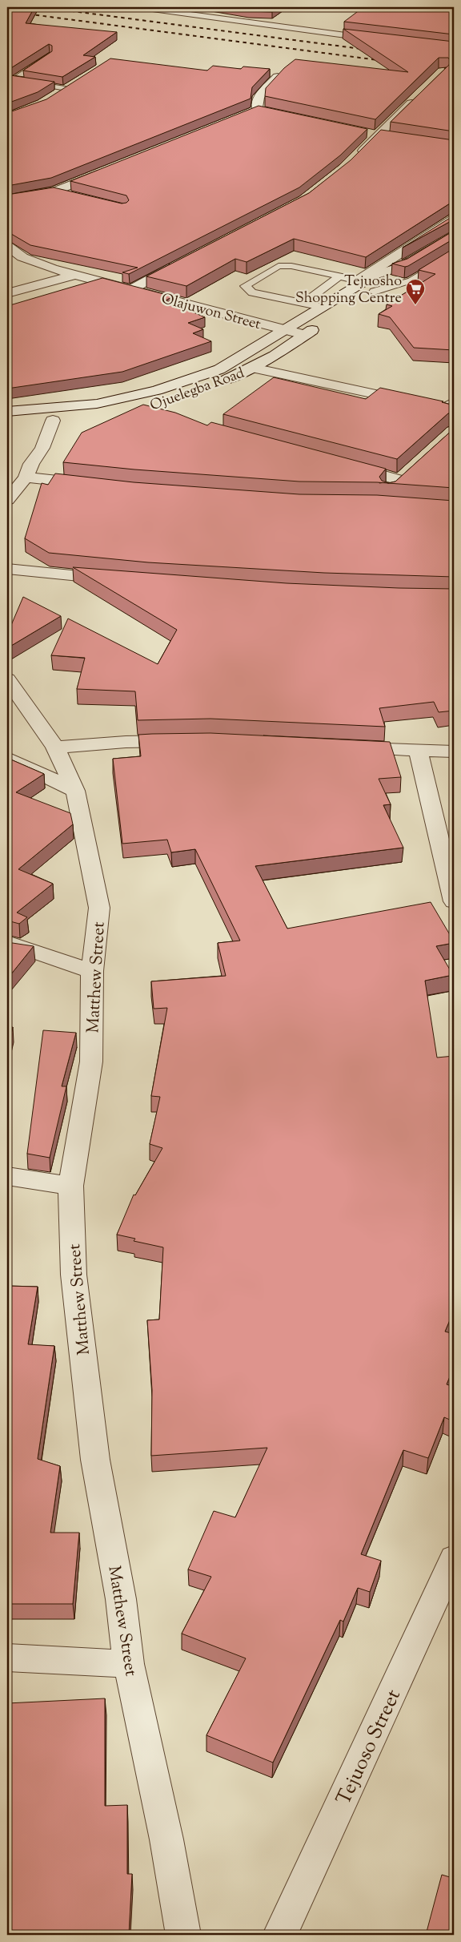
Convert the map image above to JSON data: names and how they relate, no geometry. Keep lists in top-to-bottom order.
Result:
{
  "streets": {
    "street": [
      "Olajuwon Street",
      "Ojuelegba Road",
      "Matthew Street",
      "Tejuoso Street"
    ]
  },
  "crossings": [
    ["Olajuwon Street", "Ojuelegba Road"]
  ],
  "places": {
    "supermarket": ["Tejuosho Shopping Centre"]
  }
}
